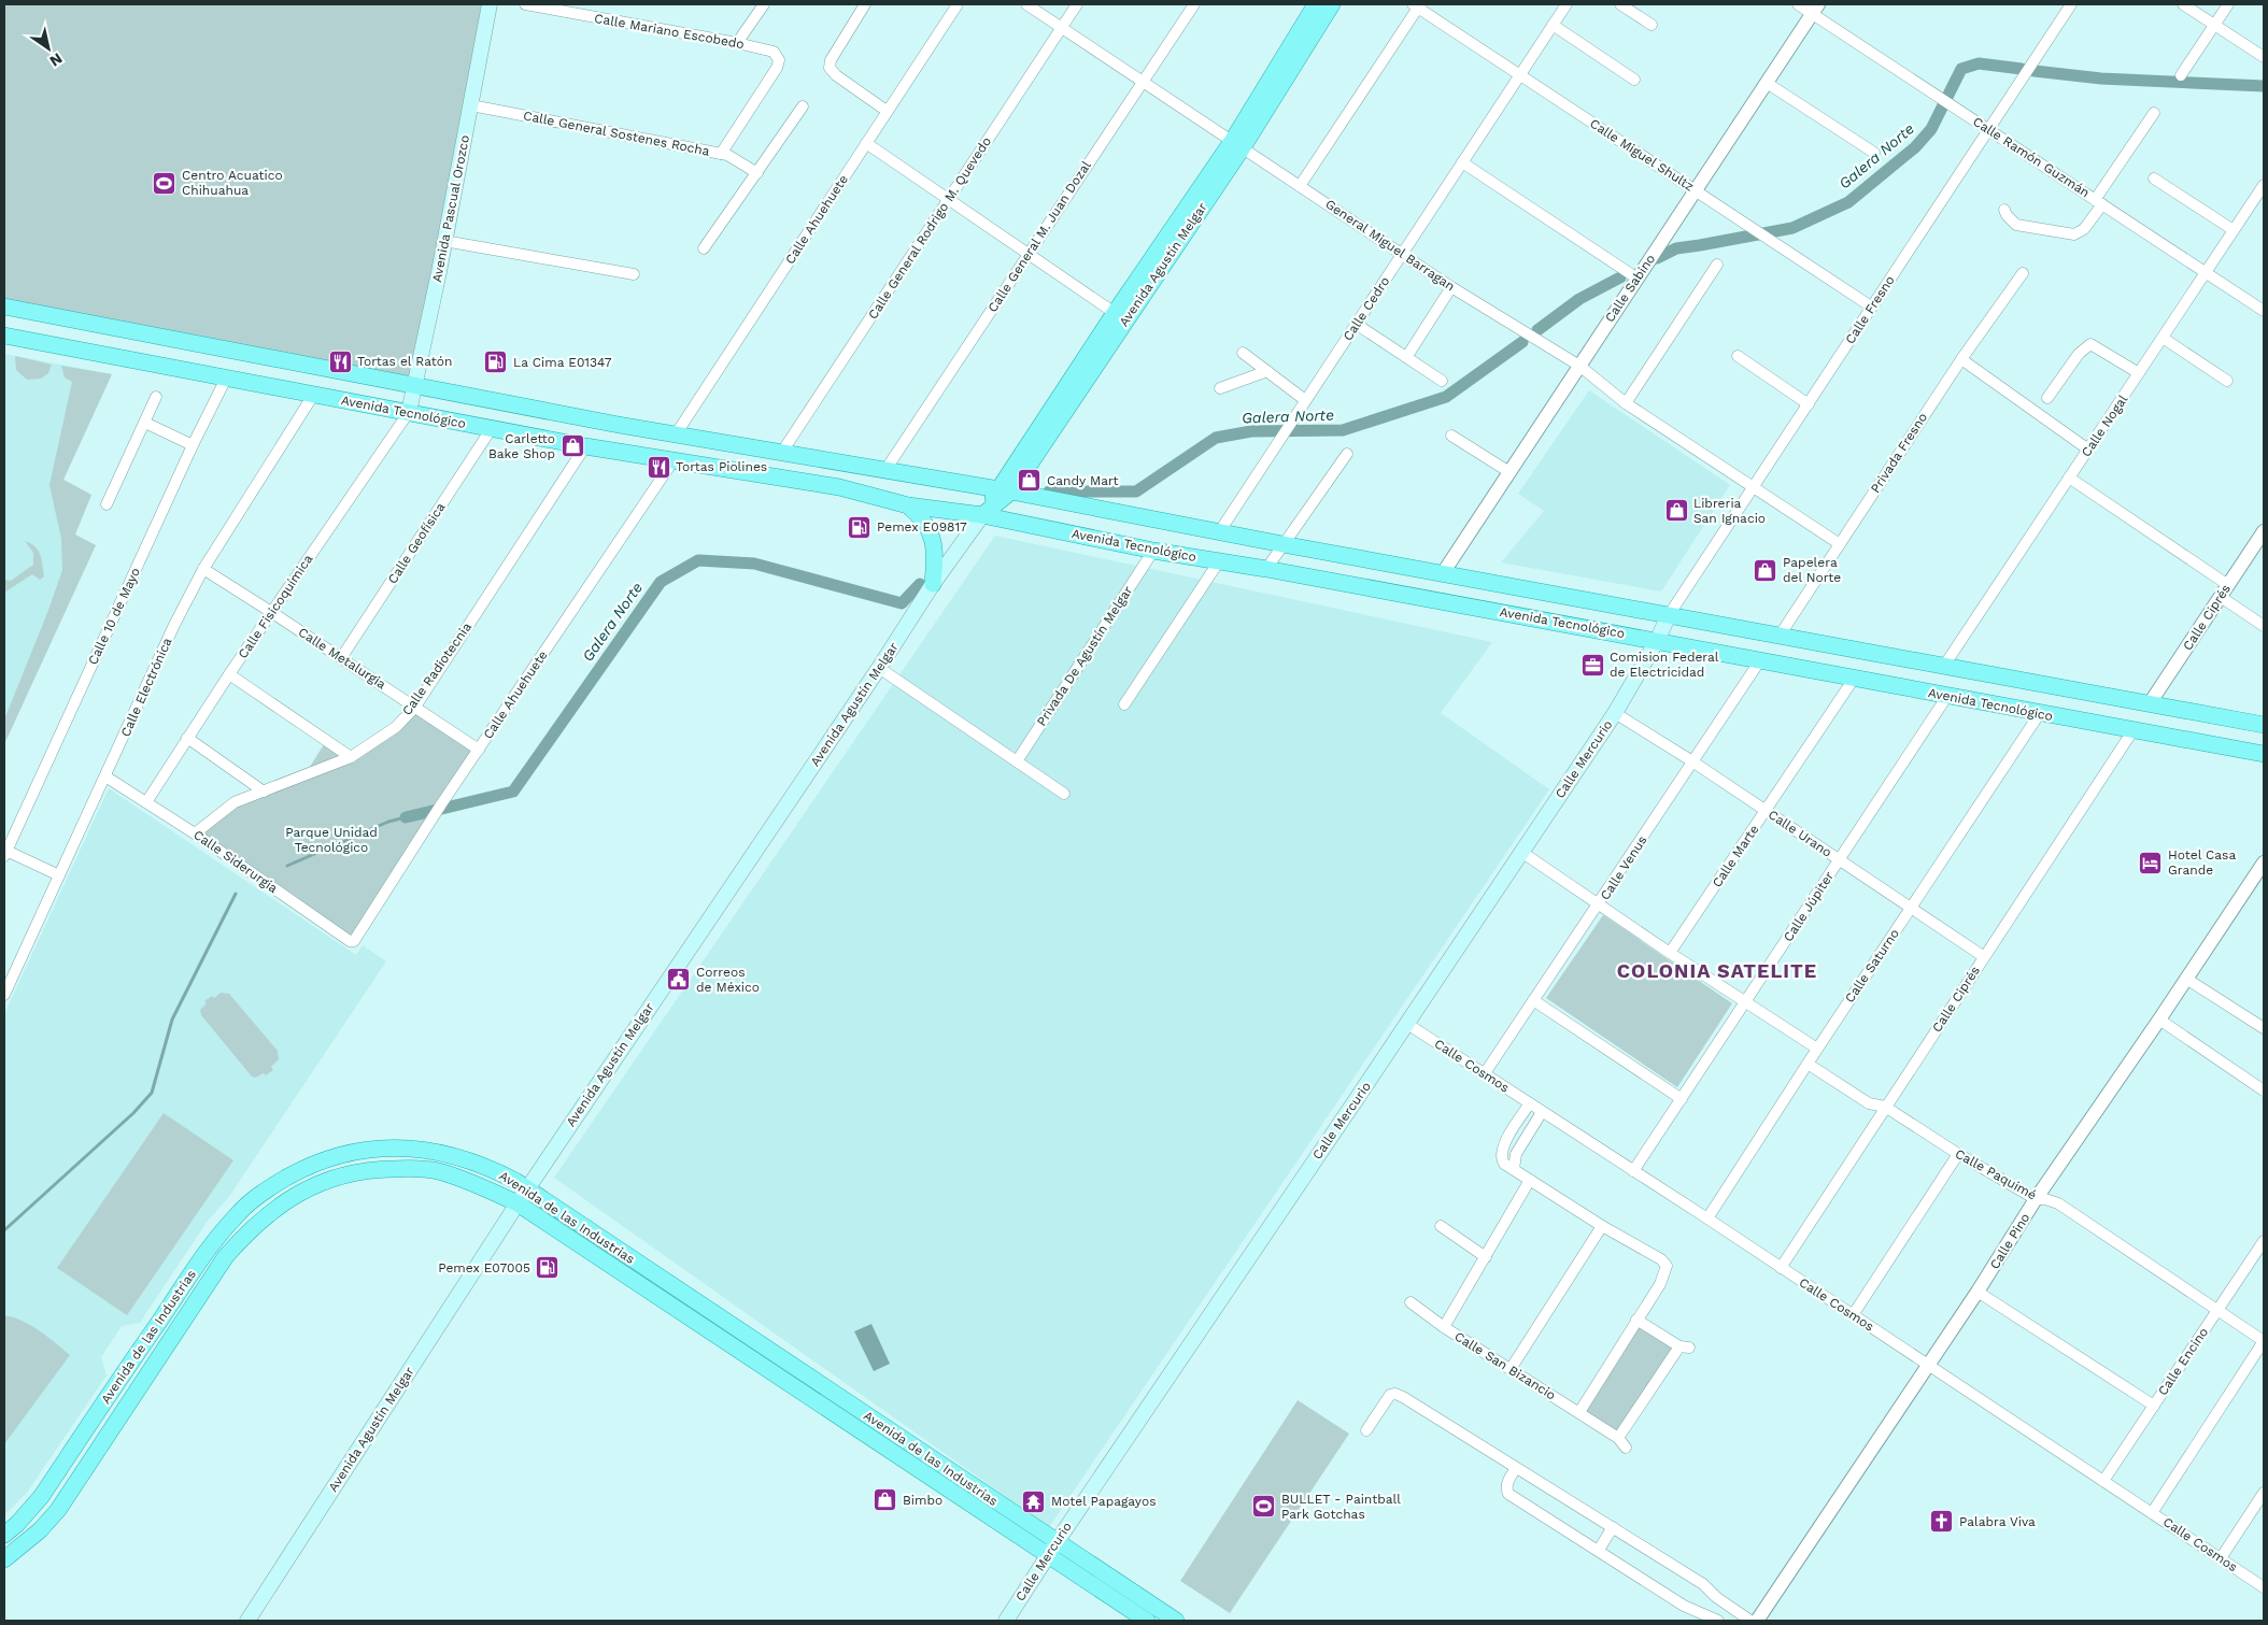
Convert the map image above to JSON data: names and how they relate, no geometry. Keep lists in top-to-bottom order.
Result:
{
  "streets": {
    "main road": [
      "Avenida Pascual Orozco",
      "Avenida Agustín Melgar",
      "Avenida Tecnológico",
      "Calle Mercurio",
      "Avenida de las Industrias"
    ],
    "street": [
      "Calle Mariano Escobedo",
      "Calle General Sostenes Rocha",
      "Calle Miguel Shultz",
      "Calle Ramón Guzmán",
      "Calle Ahuehuete",
      "Calle General Rodrigo M. Quevedo",
      "Calle General M. Juan Dozal",
      "General Miguel Barragan",
      "Calle Sabino",
      "Calle Cedro",
      "Calle Fresno",
      "Calle Nogal",
      "Privada Fresno",
      "Calle Geofísica",
      "Calle Fisicoquímica",
      "Calle 10 de Mayo",
      "Calle Ciprés",
      "Privada De Agustín Melgar",
      "Calle Metalurgia",
      "Calle Radiotecnia",
      "Calle Electrónica",
      "Calle Urano",
      "Calle Marte",
      "Calle Siderurgia",
      "Calle Venus",
      "Calle Júpiter",
      "Calle Saturno",
      "Calle Cosmos",
      "Calle Paquimé",
      "Calle Pino",
      "Calle Encino",
      "Calle San Bizancio"
    ]
  },
  "crossings": [
    ["Calle Mariano Escobedo", "Calle General Sostenes Rocha"],
    ["Calle General Sostenes Rocha", "Avenida Pascual Orozco"],
    ["Calle Miguel Shultz", "Calle Sabino"],
    ["Calle Miguel Shultz", "Calle Cedro"],
    ["Calle Miguel Shultz", "Calle Fresno"],
    ["Calle Ramón Guzmán", "Calle Sabino"],
    ["Calle Ramón Guzmán", "Calle Fresno"],
    ["Calle Ramón Guzmán", "Calle Nogal"],
    ["Avenida Pascual Orozco", "Avenida Tecnológico"],
    ["Avenida Pascual Orozco", "Calle Fisicoquímica"],
    ["Calle Ahuehuete", "Avenida Tecnológico"],
    ["Calle Ahuehuete", "Calle Metalurgia"],
    ["Calle Ahuehuete", "Calle Siderurgia"],
    ["Calle General Rodrigo M. Quevedo", "General Miguel Barragan"],
    ["Calle General Rodrigo M. Quevedo", "Avenida Tecnológico"],
    ["Calle General M. Juan Dozal", "General Miguel Barragan"],
    ["Calle General M. Juan Dozal", "Avenida Tecnológico"],
    ["General Miguel Barragan", "Avenida Agustín Melgar"],
    ["General Miguel Barragan", "Calle Sabino"],
    ["General Miguel Barragan", "Calle Cedro"],
    ["General Miguel Barragan", "Calle Fresno"],
    ["General Miguel Barragan", "Privada Fresno"],
    ["Avenida Agustín Melgar", "Avenida Tecnológico"],
    ["Avenida Agustín Melgar", "Avenida de las Industrias"],
    ["Calle Sabino", "Avenida Tecnológico"],
    ["Calle Cedro", "Avenida Tecnológico"],
    ["Calle Fresno", "Avenida Tecnológico"],
    ["Calle Fresno", "Calle Mercurio"],
    ["Avenida Tecnológico", "Calle Nogal"],
    ["Avenida Tecnológico", "Privada Fresno"],
    ["Avenida Tecnológico", "Calle Geofísica"],
    ["Avenida Tecnológico", "Calle Fisicoquímica"],
    ["Avenida Tecnológico", "Calle 10 de Mayo"],
    ["Avenida Tecnológico", "Calle Ciprés"],
    ["Avenida Tecnológico", "Privada De Agustín Melgar"],
    ["Avenida Tecnológico", "Calle Radiotecnia"],
    ["Avenida Tecnológico", "Calle Electrónica"],
    ["Avenida Tecnológico", "Calle Mercurio"],
    ["Avenida Tecnológico", "Calle Marte"],
    ["Avenida Tecnológico", "Calle Venus"],
    ["Avenida Tecnológico", "Calle Júpiter"],
    ["Avenida Tecnológico", "Calle Saturno"],
    ["Calle Geofísica", "Calle Metalurgia"],
    ["Calle Fisicoquímica", "Calle Metalurgia"],
    ["Calle Fisicoquímica", "Calle Siderurgia"],
    ["Calle Ciprés", "Calle Urano"],
    ["Calle Ciprés", "Calle Cosmos"],
    ["Calle Ciprés", "Calle Paquimé"],
    ["Calle Metalurgia", "Calle Radiotecnia"],
    ["Calle Metalurgia", "Calle Electrónica"],
    ["Calle Radiotecnia", "Calle Siderurgia"],
    ["Calle Electrónica", "Calle Siderurgia"],
    ["Calle Mercurio", "Calle Urano"],
    ["Calle Mercurio", "Calle Cosmos"],
    ["Calle Mercurio", "Avenida de las Industrias"],
    ["Calle Urano", "Calle Marte"],
    ["Calle Urano", "Calle Venus"],
    ["Calle Urano", "Calle Júpiter"],
    ["Calle Urano", "Calle Saturno"],
    ["Calle Venus", "Calle Cosmos"],
    ["Calle Júpiter", "Calle Cosmos"],
    ["Calle Saturno", "Calle Cosmos"],
    ["Calle Saturno", "Calle Paquimé"],
    ["Calle Cosmos", "Calle Pino"],
    ["Calle Cosmos", "Calle Encino"],
    ["Calle Paquimé", "Calle Pino"],
    ["Calle Paquimé", "Calle Encino"]
  ],
  "districts": ["COLONIA SATELITE"],
  "water": ["Galera Norte"],
  "parks": ["Parque Unidad Tecnológico"],
  "places": {
    "sports": ["Centro Acuatico Chihuahua", "BULLET - Paintball Park Gotchas"],
    "restaurant": ["Tortas el Ratón", "Tortas Piolines"],
    "fuel station": ["La Cima E01347", "Pemex E09817", "Pemex E07005"],
    "shop": [
      "Carletto Bake Shop",
      "Candy Mart",
      "Libreria San Ignacio",
      "Papelera del Norte",
      "Bimbo"
    ],
    "office": ["Comision Federal de Electricidad"],
    "hotel": ["Hotel Casa Grande"],
    "public building": ["Correos de México"],
    "temple": ["Motel Papagayos"],
    "church": ["Palabra Viva"]
  },
  "north": "bottom right"
}
